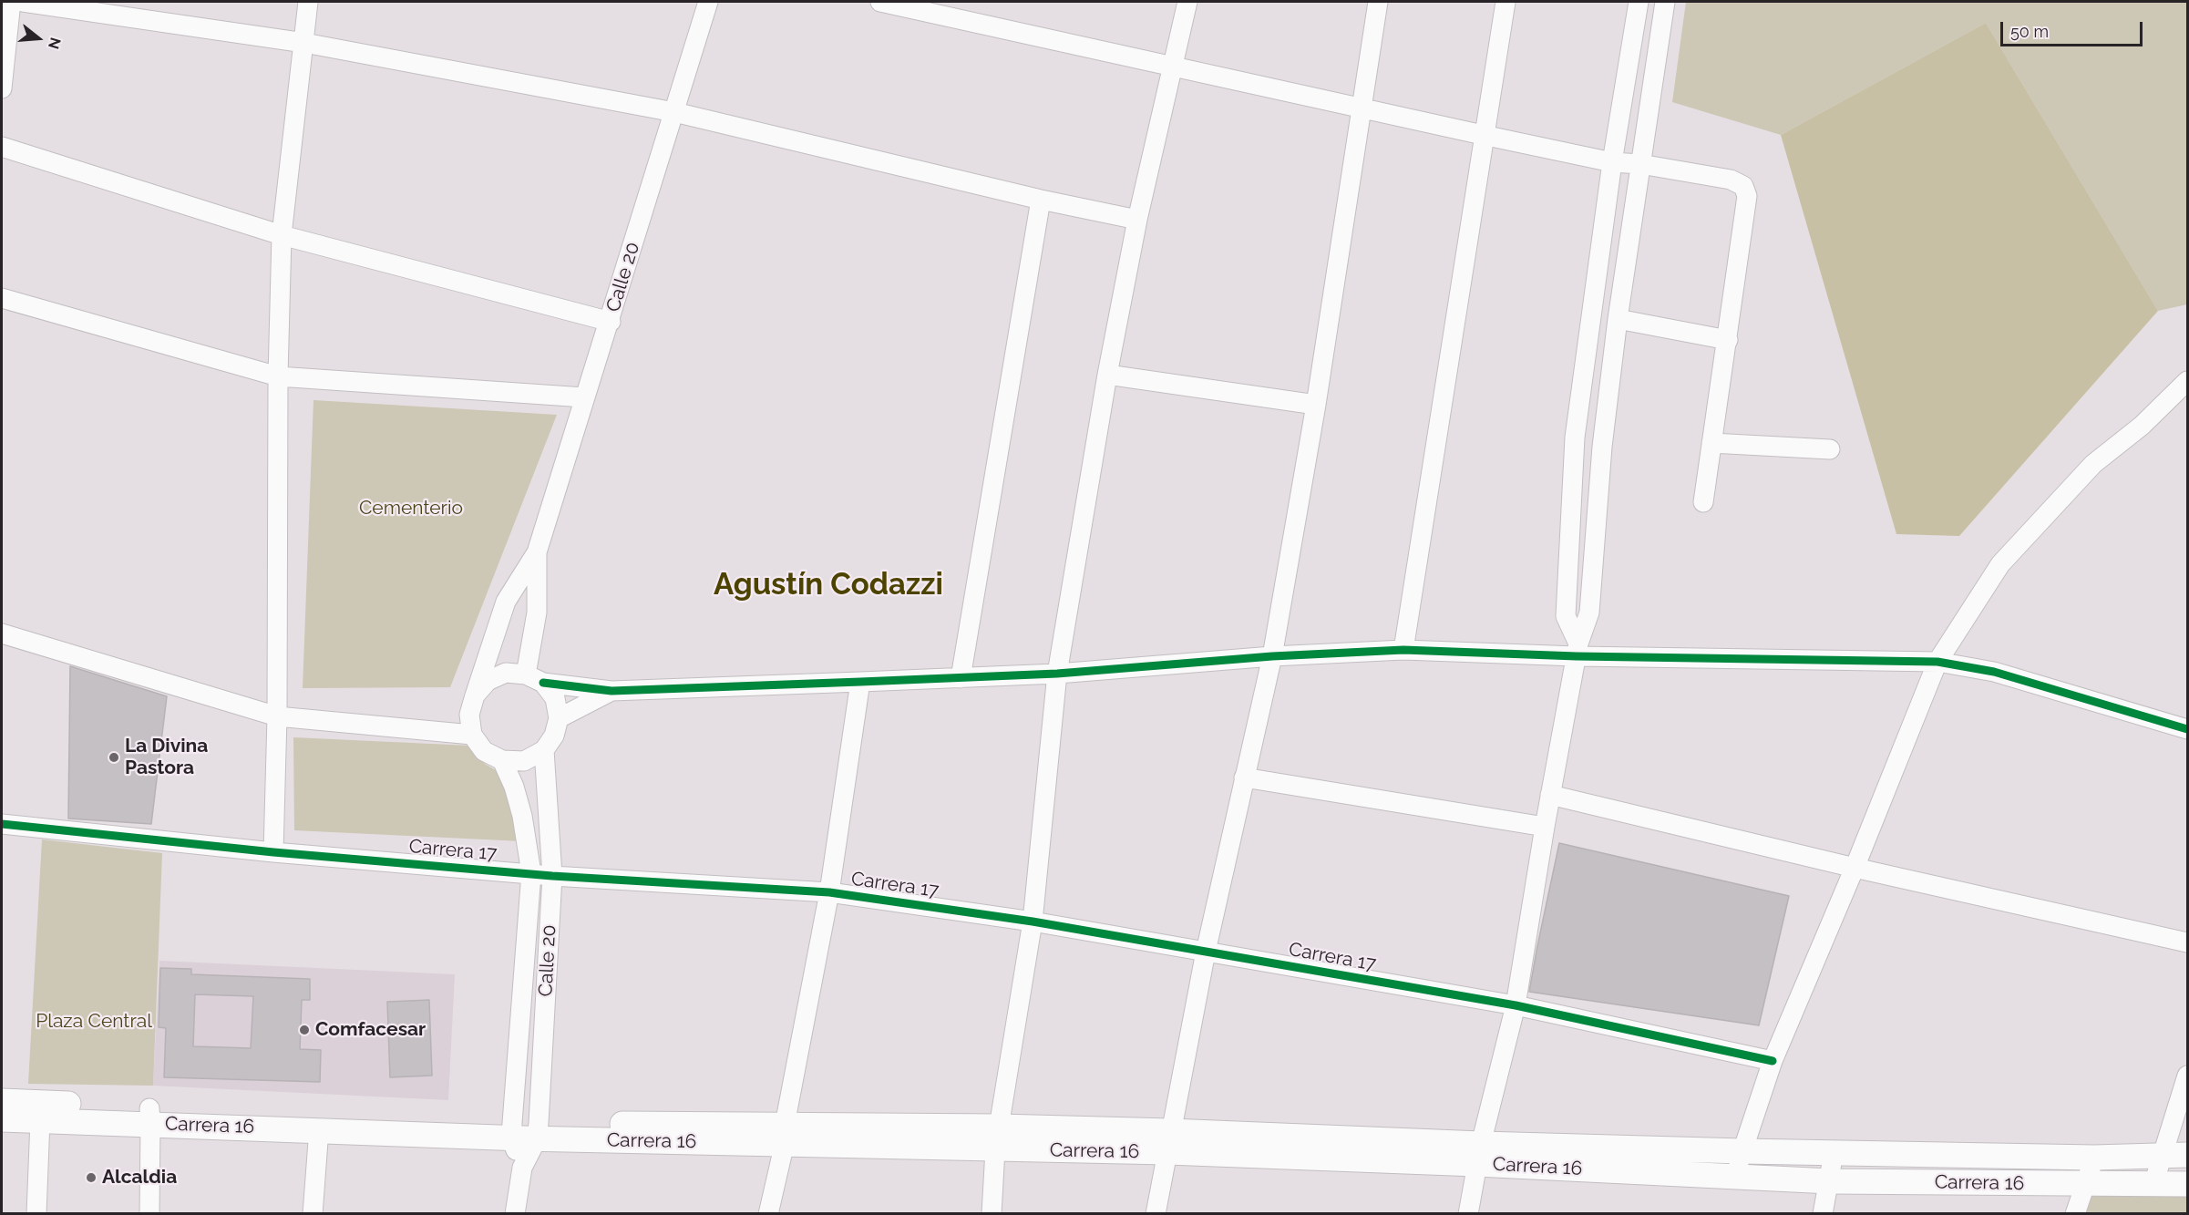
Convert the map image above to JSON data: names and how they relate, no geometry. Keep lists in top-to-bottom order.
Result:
{
  "streets": {
    "main road": ["Carrera 16"],
    "street": ["Calle 20", "Carrera 17"]
  },
  "crossings": [
    ["Calle 20", "Carrera 17"],
    ["Calle 20", "Carrera 16"]
  ],
  "districts": ["Agustín Codazzi"],
  "parks": ["Cementerio", "Plaza Central"],
  "places": ["La Divina Pastora", "Comfacesar", "Alcaldia"],
  "scale_bar": "50 m",
  "north": "right"
}
